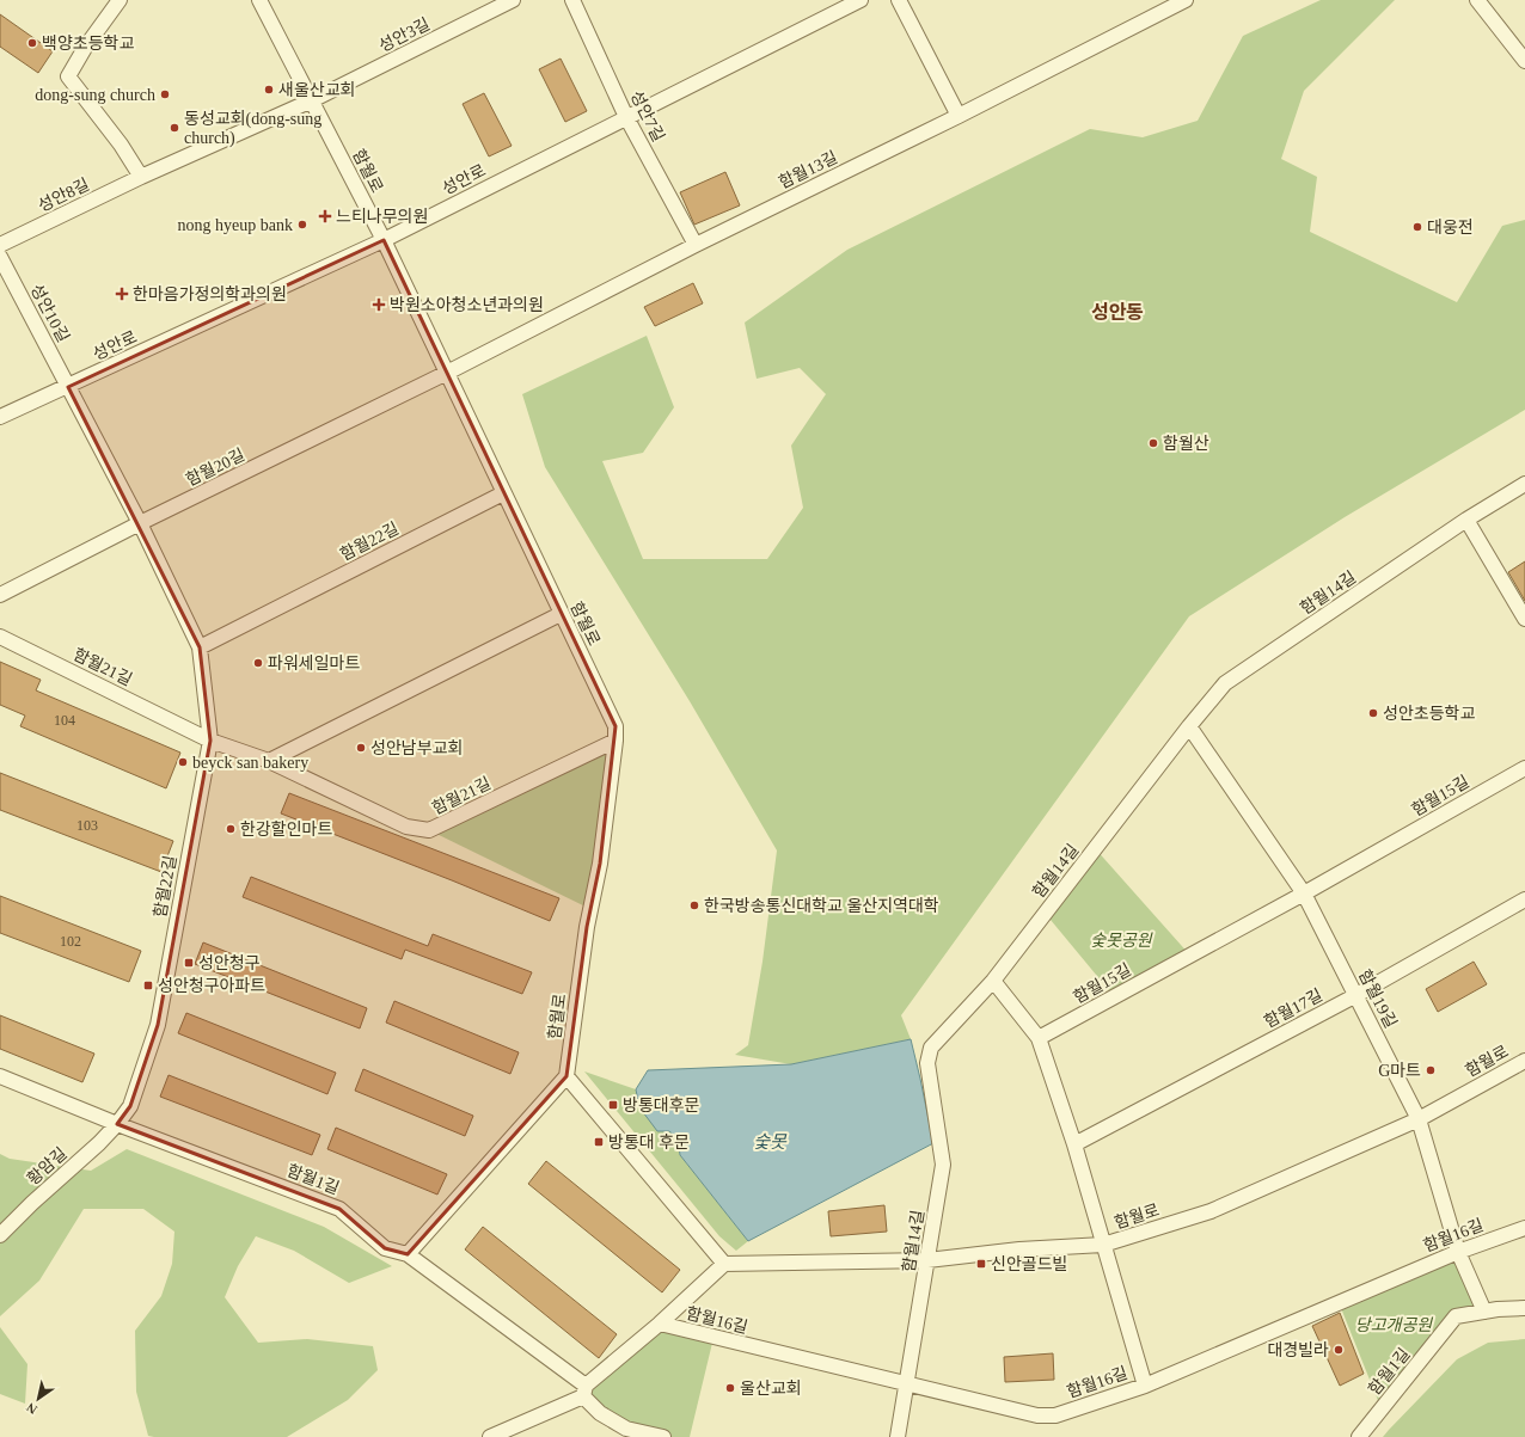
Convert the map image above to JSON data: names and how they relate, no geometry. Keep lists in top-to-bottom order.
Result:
{
  "streets": {
    "street": [
      "성안3길",
      "성안7길",
      "함월13길",
      "함월로",
      "성안로",
      "성안8길",
      "성안10길",
      "함월20길",
      "함월22길",
      "함월14길",
      "함월21길",
      "함월15길",
      "함월19길",
      "함월17길",
      "황암길",
      "함월1길",
      "함월16길"
    ]
  },
  "crossings": [
    ["성안3길", "함월로"],
    ["성안3길", "성안8길"],
    ["성안7길", "함월13길"],
    ["성안7길", "성안로"],
    ["함월13길", "함월로"],
    ["함월13길", "함월20길"],
    ["함월로", "성안로"],
    ["함월로", "성안8길"],
    ["함월로", "함월20길"],
    ["함월로", "함월22길"],
    ["함월로", "함월14길"],
    ["함월로", "함월21길"],
    ["함월로", "함월19길"],
    ["성안로", "성안10길"],
    ["성안로", "함월22길"],
    ["성안10길", "함월22길"],
    ["함월20길", "함월22길"],
    ["함월22길", "함월21길"],
    ["함월22길", "황암길"],
    ["함월22길", "함월1길"],
    ["함월14길", "함월19길"],
    ["함월14길", "함월16길"],
    ["함월15길", "함월19길"],
    ["함월19길", "함월17길"],
    ["함월19길", "함월1길"],
    ["함월19길", "함월16길"],
    ["황암길", "함월1길"]
  ],
  "districts": ["성안동"],
  "water": ["숯못"],
  "parks": ["숯못공원", "당고개공원"],
  "places": {
    "other": [
      "백양초등학교",
      "새울산교회",
      "dong-sung church",
      "동성교회(dong-sung church)",
      "nong hyeup bank",
      "대웅전",
      "함월산",
      "파워세일마트",
      "성안초등학교",
      "성안남부교회",
      "beyck san bakery",
      "한강할인마트",
      "한국방송통신대학교 울산지역대학",
      "G마트",
      "대경빌라",
      "울산교회"
    ],
    "health": ["느티나무의원", "한마음가정의학과의원", "박원소아청소년과의원"],
    "transit": [
      "성안청구",
      "성안청구아파트",
      "방통대후문",
      "방통대 후문",
      "신안골드빌"
    ]
  },
  "house_numbers": ["104", "103", "102"],
  "north": "bottom left"
}
